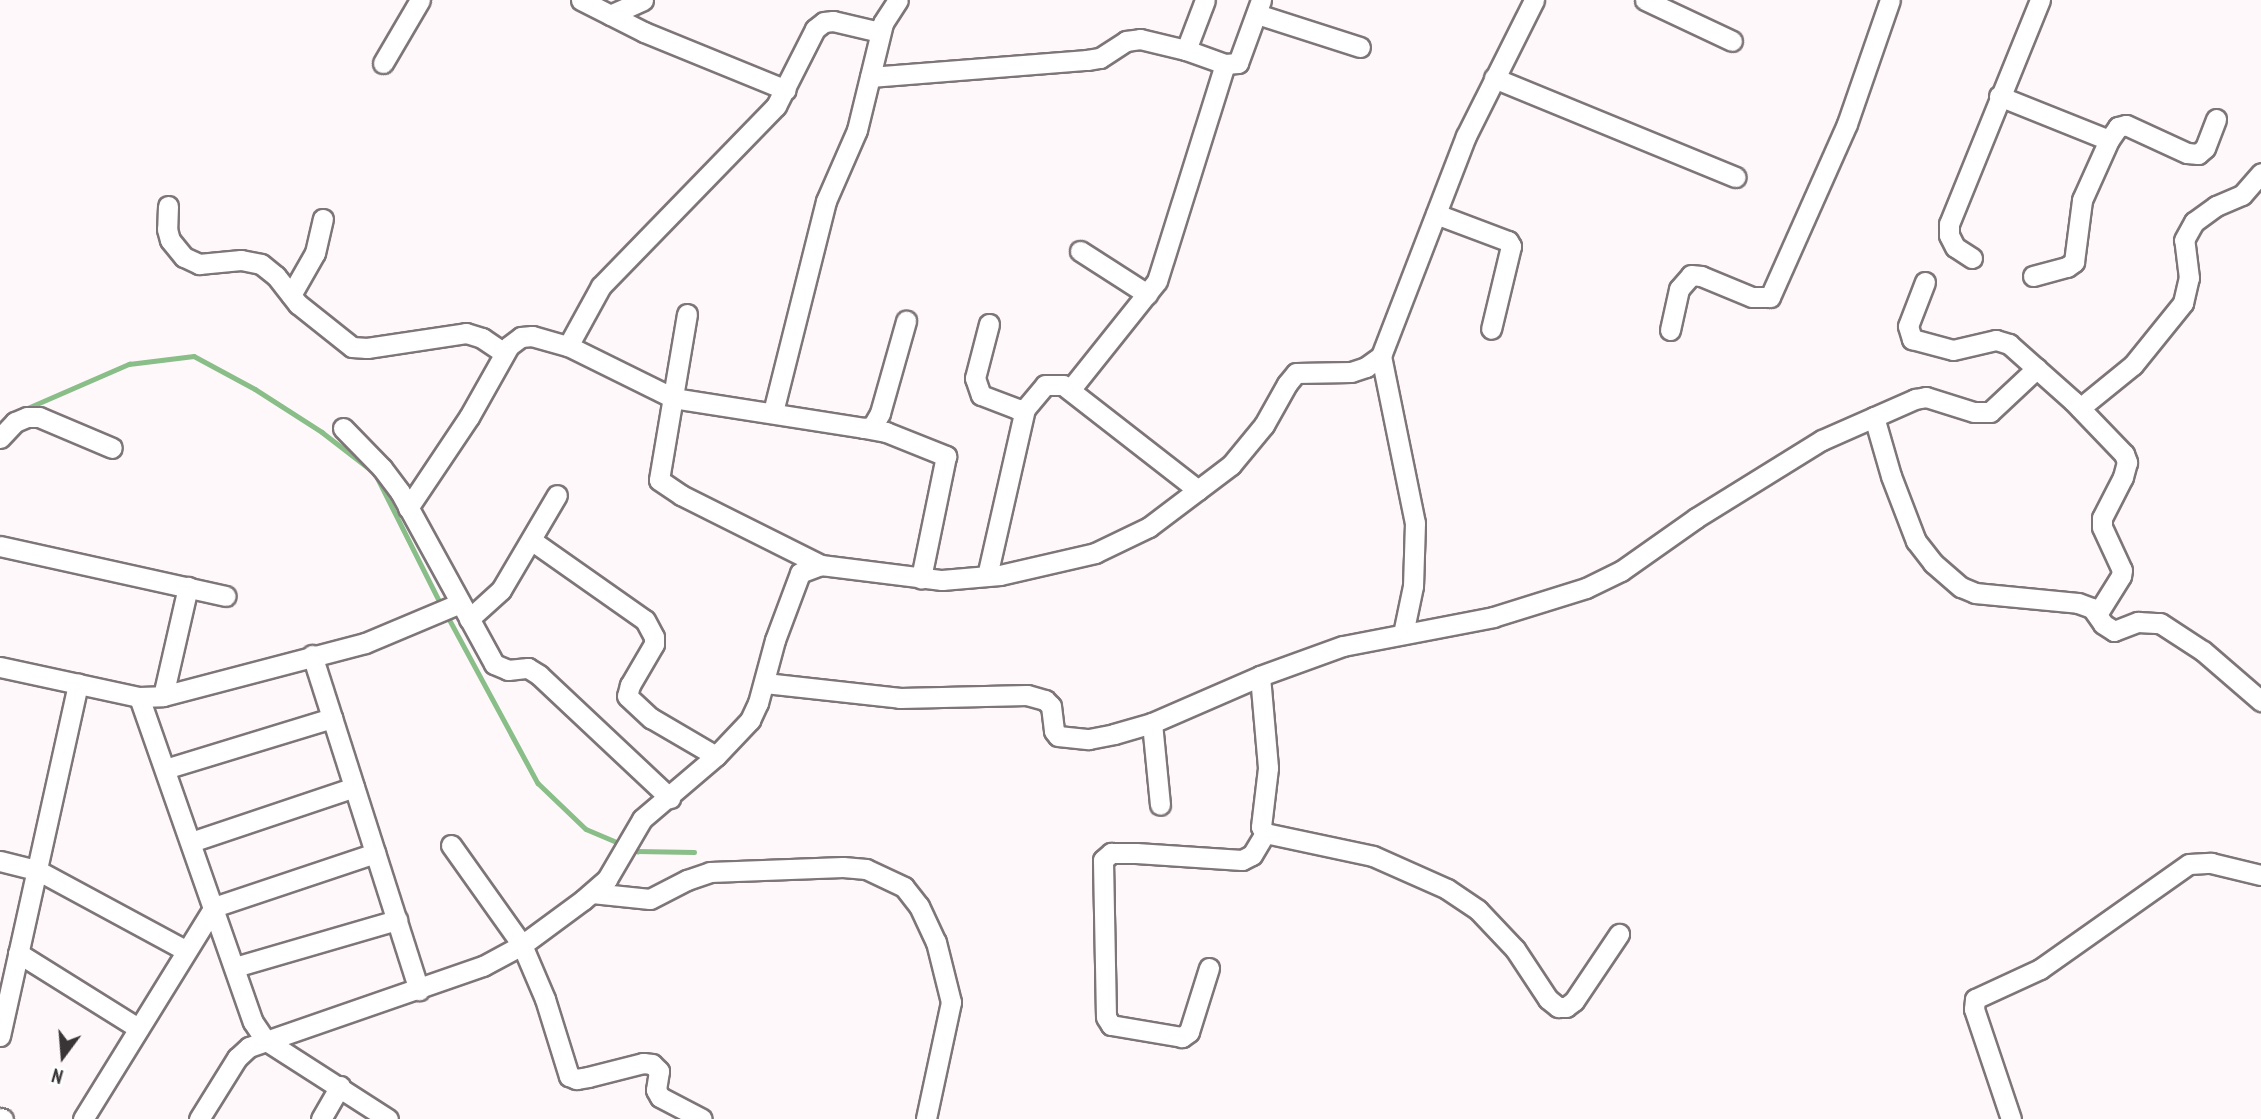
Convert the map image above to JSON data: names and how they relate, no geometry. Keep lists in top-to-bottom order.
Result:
{
  "north": "bottom"
}
